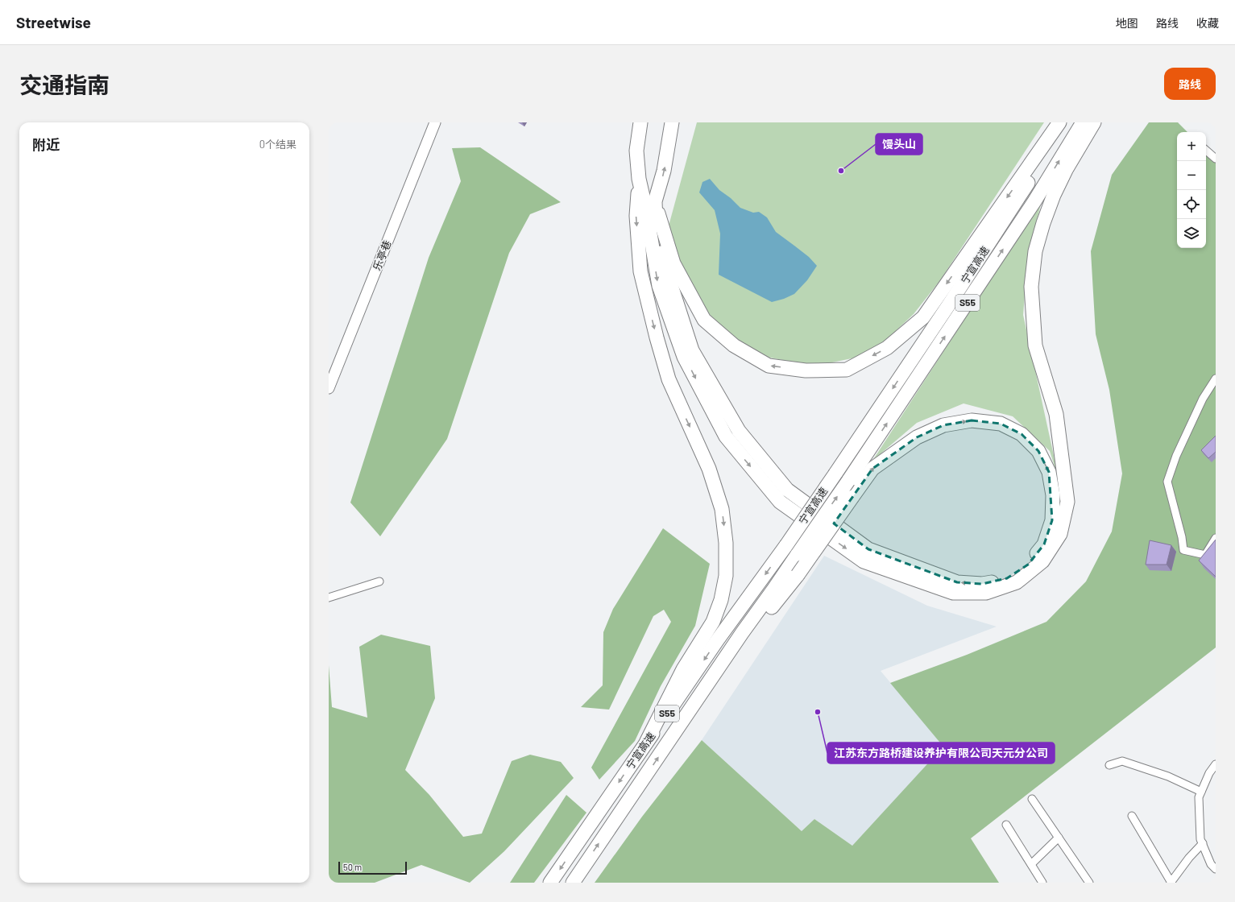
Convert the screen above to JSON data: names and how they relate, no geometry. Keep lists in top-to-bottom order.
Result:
{
  "streets": {
    "highway": ["宁宣高速", "S55"],
    "street": ["乐亭巷"]
  },
  "places": ["馒头山", "江苏东方路桥建设养护有限公司天元分公司"],
  "scale_bar": "50 m",
  "page": {
    "header": "Streetwise",
    "nav": ["地图", "路线", "收藏"],
    "title": "交通指南",
    "buttons": "路线",
    "heading": ["附近", "0个结果"],
    "map_buttons": ["+", "−"],
    "scale": "50 m"
  }
}
